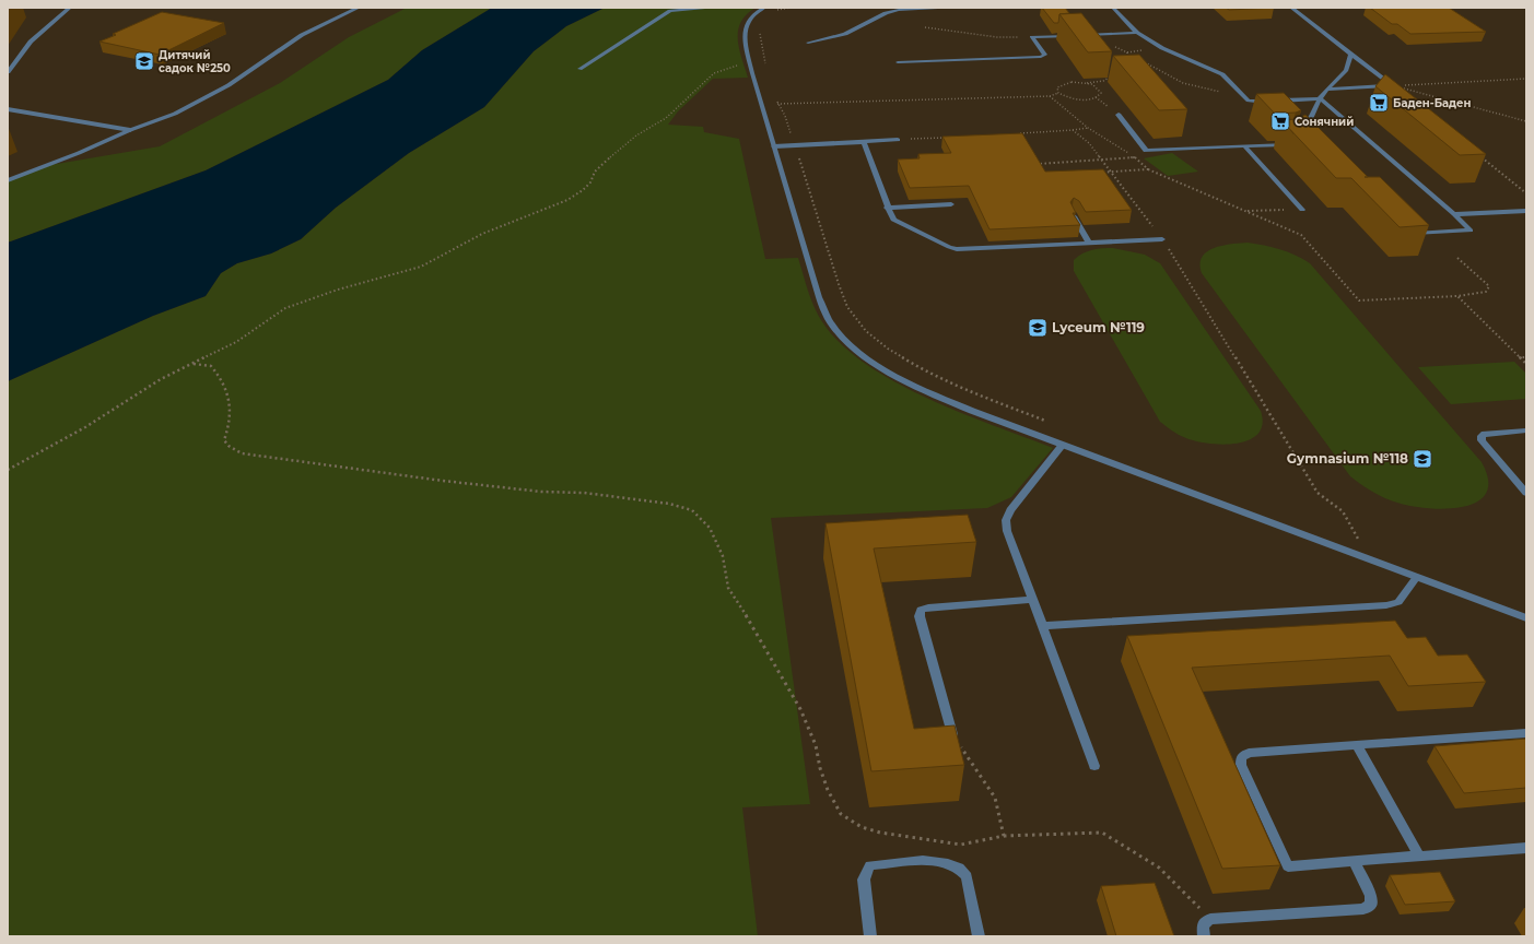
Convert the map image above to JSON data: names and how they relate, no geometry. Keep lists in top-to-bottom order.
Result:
{
  "places": {
    "school or university": ["Дитячий садок №250", "Lyceum №119", "Gymnasium №118"],
    "supermarket": ["Баден-Баден", "Сонячний"]
  }
}
